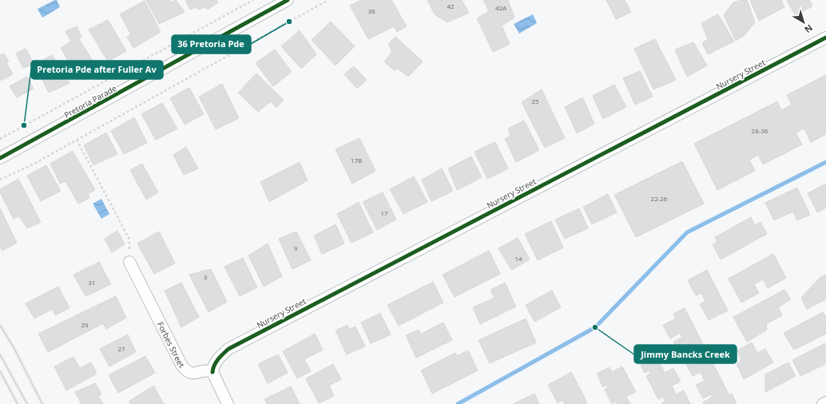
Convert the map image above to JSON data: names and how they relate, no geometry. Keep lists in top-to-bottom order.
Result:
{
  "streets": {
    "street": ["Nursery Street", "Pretoria Parade", "Forbes Street"]
  },
  "crossings": [
    ["Nursery Street", "Forbes Street"]
  ],
  "places": ["36 Pretoria Pde", "Pretoria Pde after Fuller Av", "Jimmy Bancks Creek"],
  "house_numbers": [
    "42",
    "42A",
    "38",
    "25",
    "28-36",
    "17B",
    "22-26",
    "17",
    "9",
    "14",
    "3",
    "31",
    "29",
    "27"
  ],
  "north": "bottom right"
}
